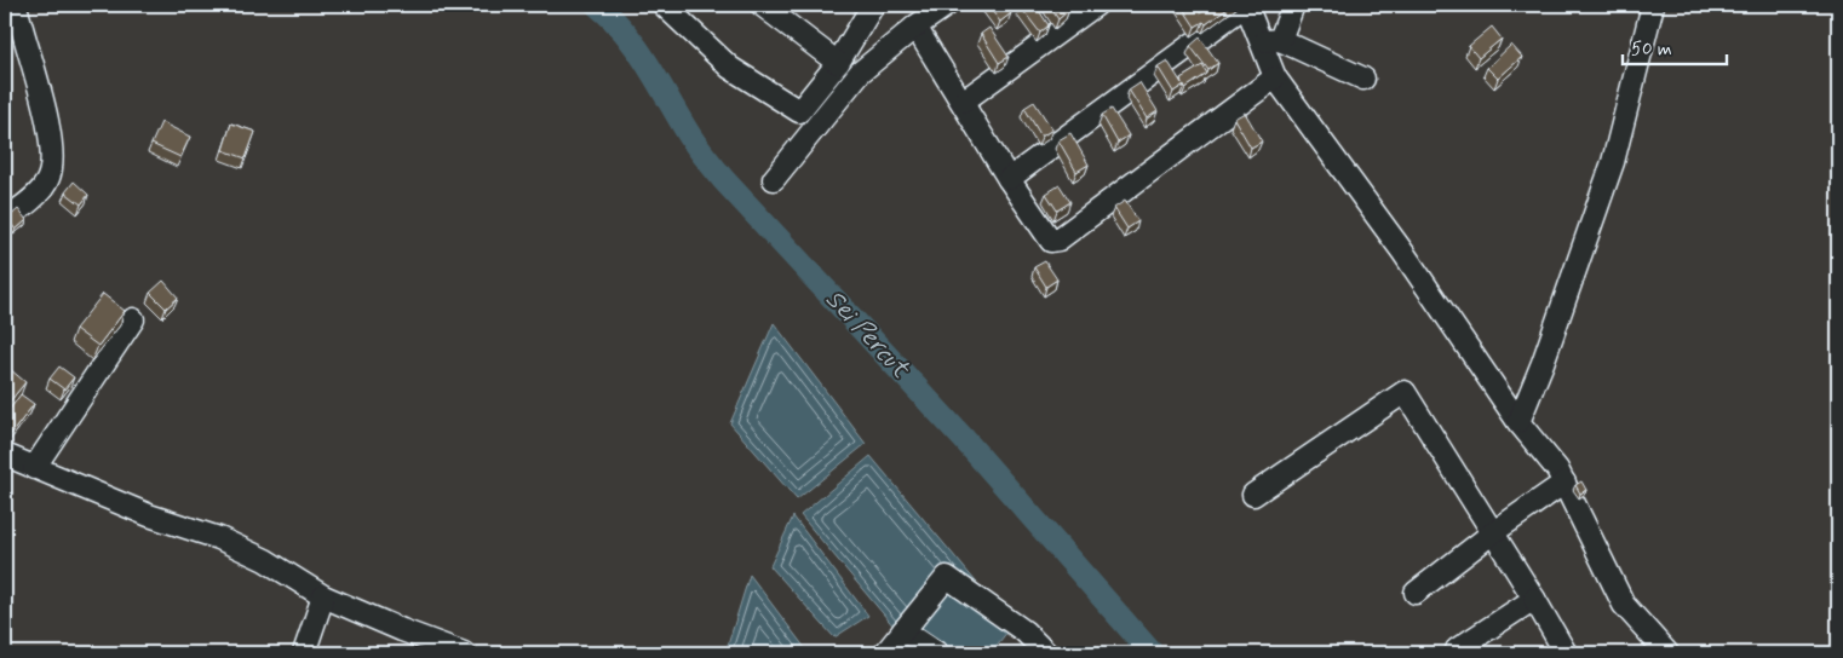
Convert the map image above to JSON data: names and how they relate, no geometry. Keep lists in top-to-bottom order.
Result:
{
  "water": ["Sei Percut"],
  "scale_bar": "50 m"
}
